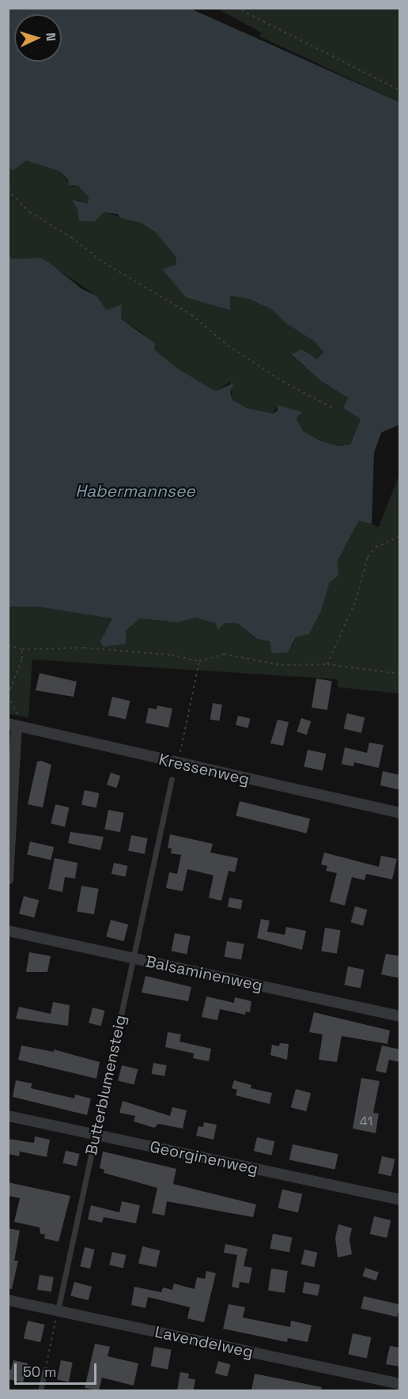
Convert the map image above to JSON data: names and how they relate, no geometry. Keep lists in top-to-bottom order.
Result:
{
  "streets": {
    "street": [
      "Kressenweg",
      "Balsaminenweg",
      "Georginenweg",
      "Lavendelweg"
    ],
    "lane": ["Butterblumensteig"]
  },
  "crossings": [
    ["Balsaminenweg", "Butterblumensteig"],
    ["Butterblumensteig", "Georginenweg"],
    ["Butterblumensteig", "Lavendelweg"]
  ],
  "water": ["Habermannsee"],
  "house_numbers": ["41"],
  "scale_bar": "50 m",
  "north": "right"
}
